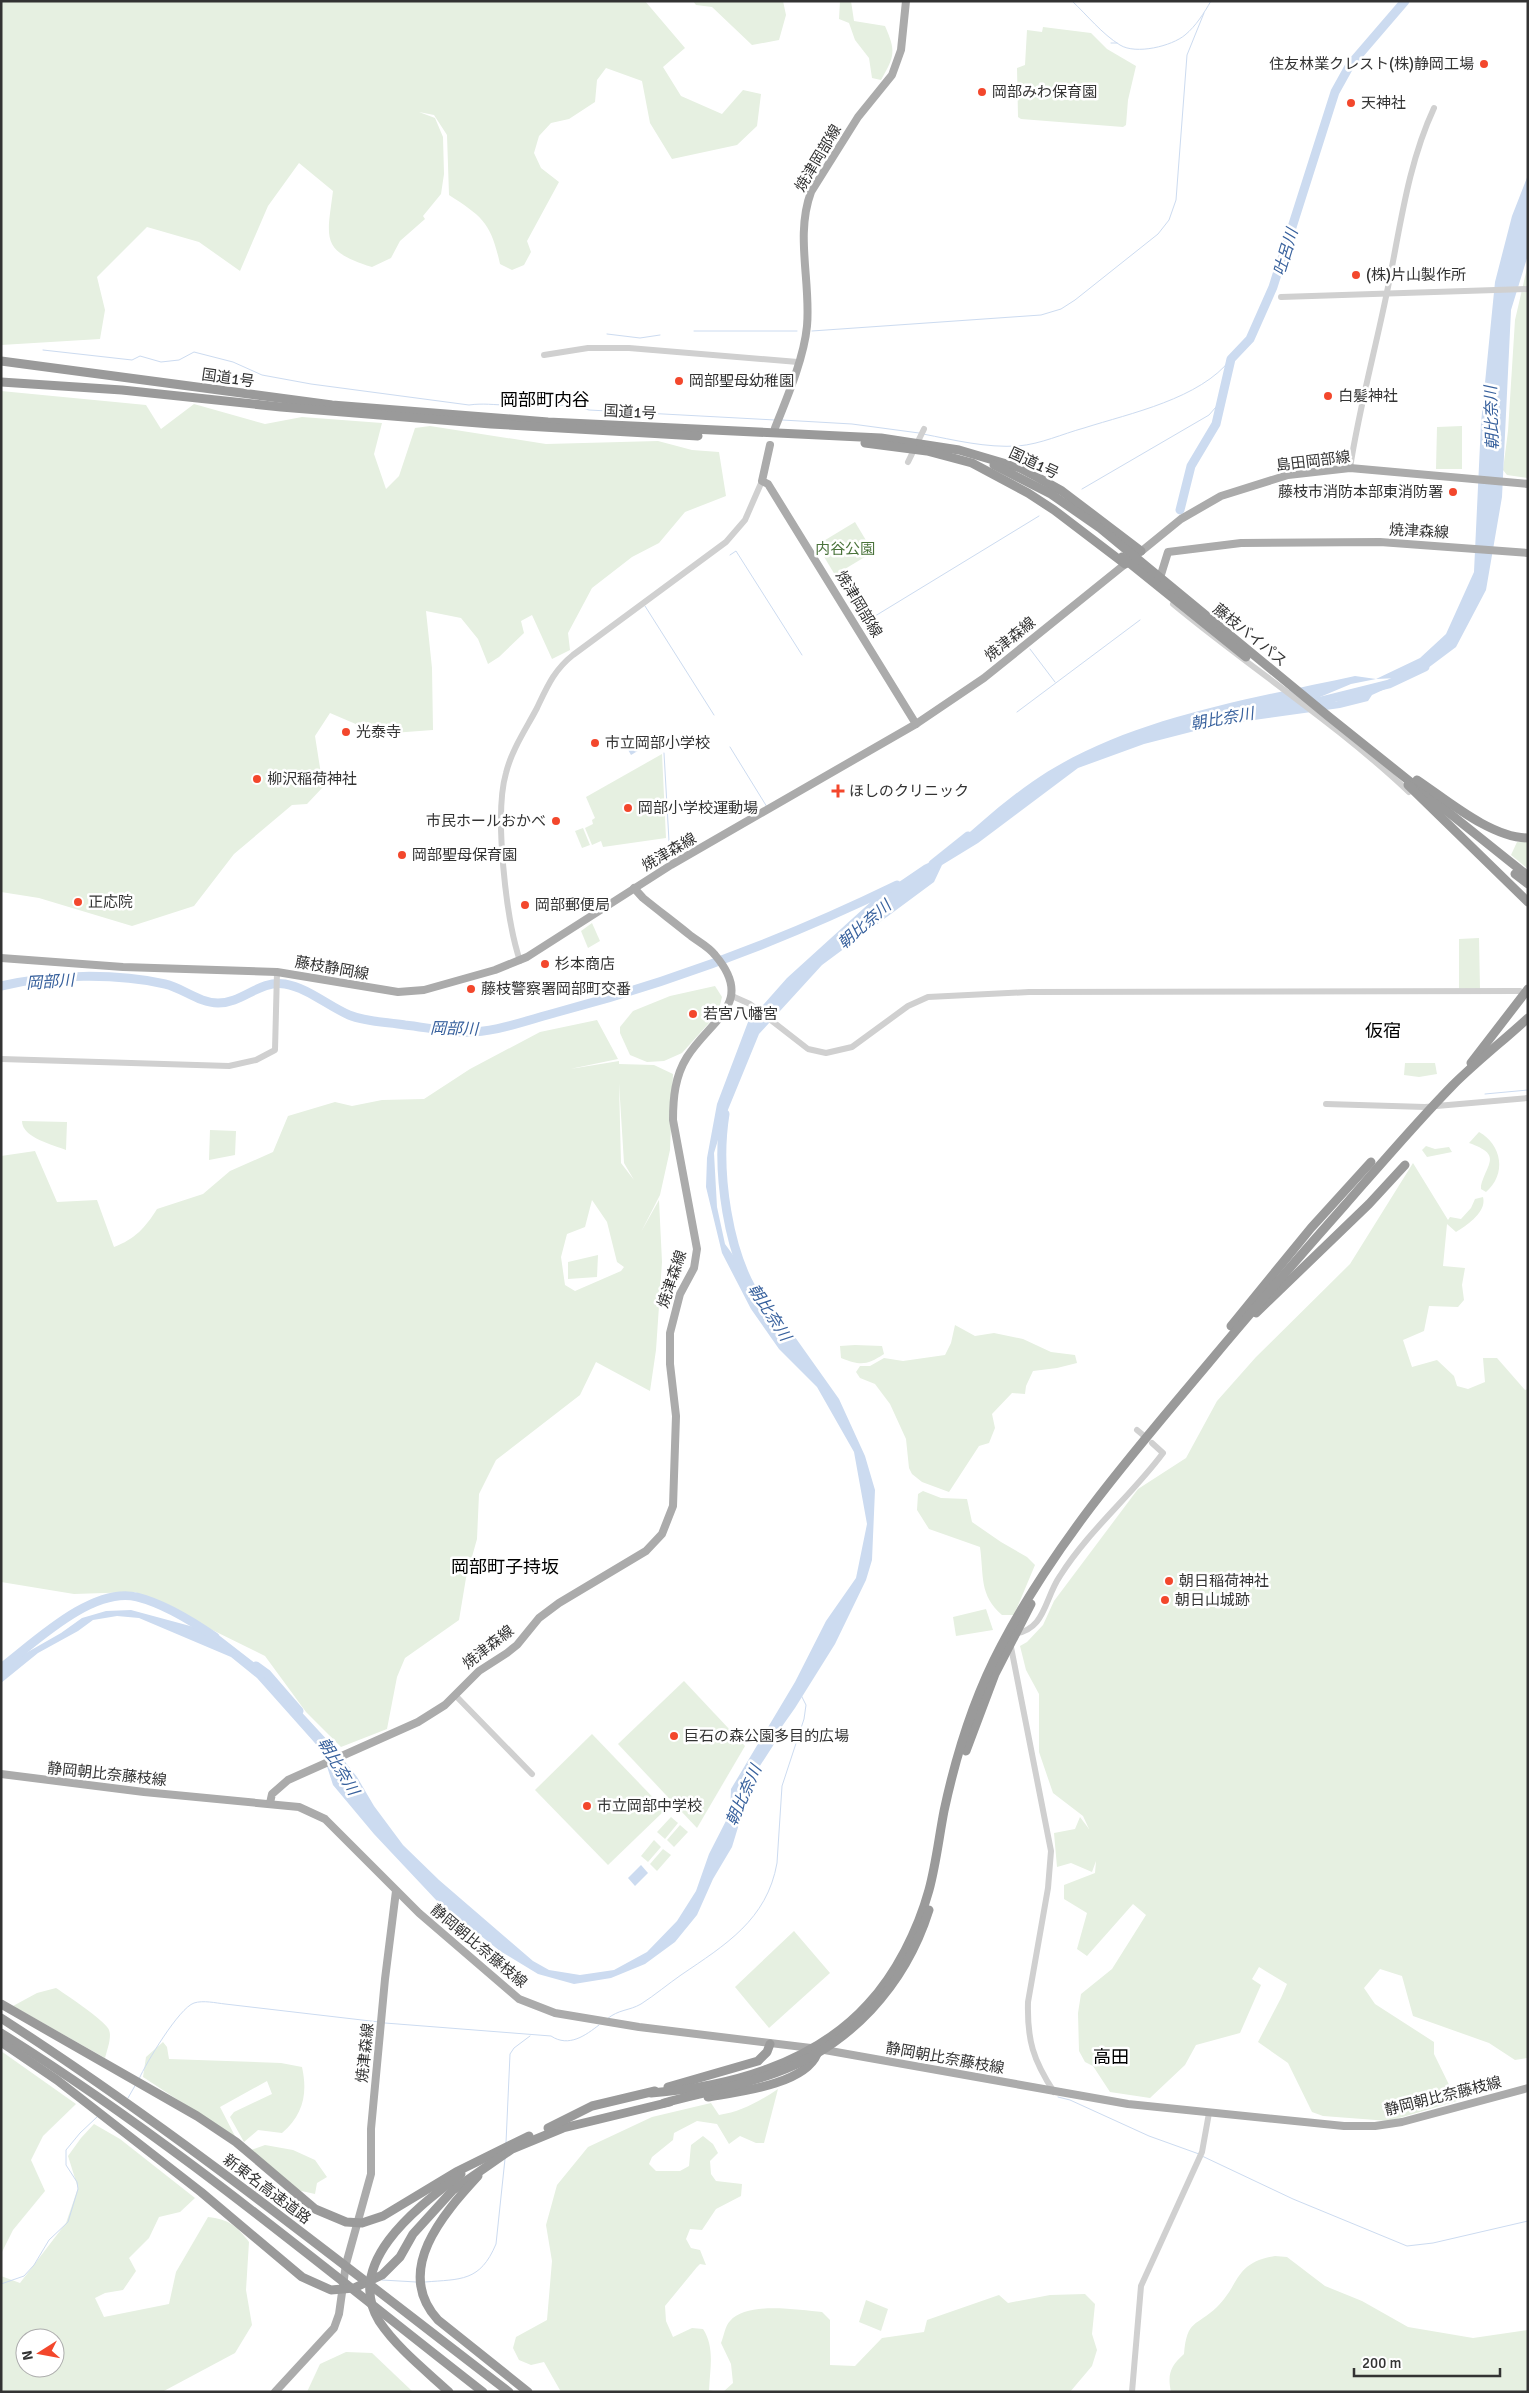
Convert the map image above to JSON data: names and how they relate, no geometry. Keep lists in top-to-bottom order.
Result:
{
  "streets": {
    "highway": ["国道1号", "藤枝バイパス", "新東名高速道路"],
    "main road": [
      "焼津岡部線",
      "島田岡部線",
      "焼津森線",
      "藤枝静岡線",
      "静岡朝比奈藤枝線"
    ]
  },
  "crossings": [
    ["焼津岡部線", "焼津森線"],
    ["国道1号", "島田岡部線"],
    ["国道1号", "焼津森線"],
    ["国道1号", "藤枝バイパス"],
    ["島田岡部線", "焼津森線"],
    ["焼津森線", "藤枝静岡線"],
    ["焼津森線", "静岡朝比奈藤枝線"]
  ],
  "districts": [
    "岡部町内谷",
    "仮宿",
    "岡部町子持坂",
    "高田"
  ],
  "water": ["吐呂川", "朝比奈川", "岡部川"],
  "parks": ["内谷公園"],
  "places": {
    "other": [
      "住友林業クレスト(株)静岡工場",
      "岡部みわ保育園",
      "天神社",
      "(株)片山製作所",
      "岡部聖母幼稚園",
      "白髪神社",
      "藤枝市消防本部東消防署",
      "光泰寺",
      "市立岡部小学校",
      "柳沢稲荷神社",
      "岡部小学校運動場",
      "市民ホールおかべ",
      "岡部聖母保育園",
      "正応院",
      "岡部郵便局",
      "杉本商店",
      "藤枝警察署岡部町交番",
      "若宮八幡宮",
      "朝日稲荷神社",
      "朝日山城跡",
      "巨石の森公園多目的広場",
      "市立岡部中学校"
    ],
    "health": ["ほしのクリニック"]
  },
  "scale_bar": "200 m",
  "north": "left"
}
